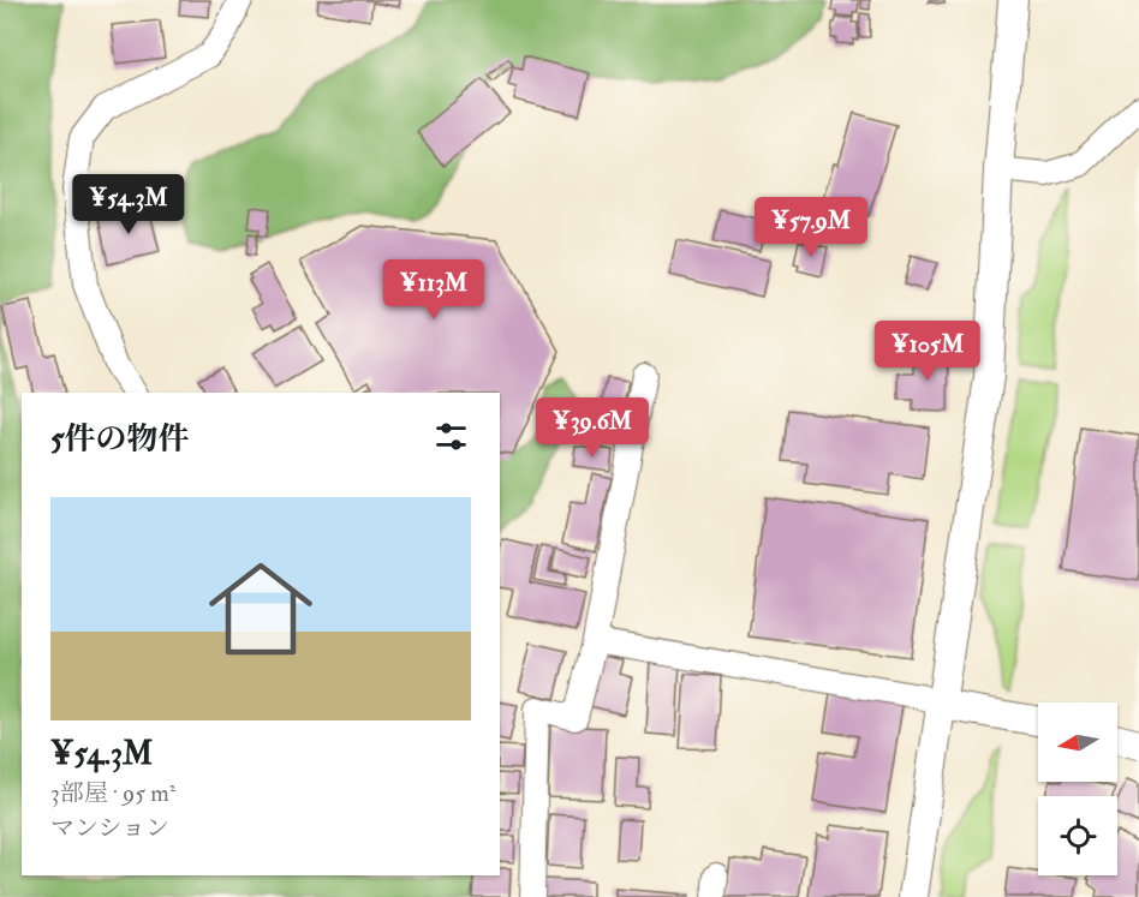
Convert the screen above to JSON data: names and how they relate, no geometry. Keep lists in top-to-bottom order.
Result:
{
  "north": "left",
  "page": {
    "price": [
      "¥54.3M",
      "¥57.9M",
      "¥113M",
      "¥105M",
      "¥39.6M"
    ],
    "heading": "5件の物件",
    "list": [
      {
        "name": "¥54.3M",
        "note": "3部屋 · 95 m² · マンション"
      }
    ]
  }
}
